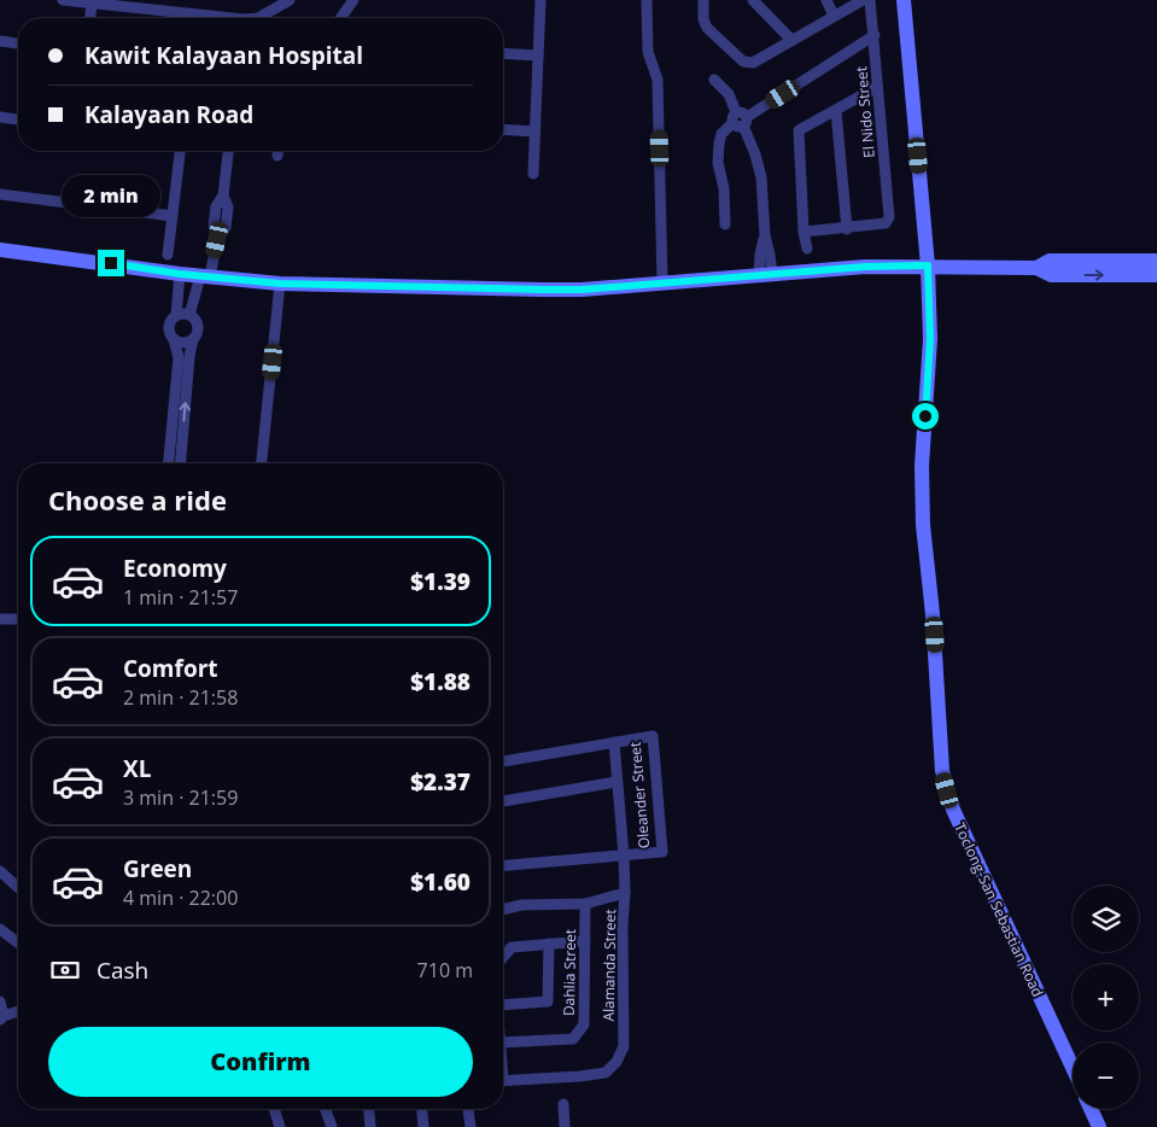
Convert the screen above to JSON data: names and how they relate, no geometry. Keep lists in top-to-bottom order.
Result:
{
  "streets": {
    "main road": ["Toclong-San Sebastian Road"],
    "street": [
      "El Nido Street",
      "Oleander Street",
      "Alamanda Street",
      "Dahlia Street"
    ]
  },
  "crossings": [
    ["Oleander Street", "Alamanda Street"]
  ],
  "page": {
    "banner": ["Kawit Kalayaan Hospital", "Kalayaan Road"],
    "bubble": "2 min",
    "heading": "Choose a ride",
    "list": [
      {
        "name": "Economy",
        "note": "1 min · 21:57",
        "value": "$1.39"
      },
      {
        "name": "Comfort",
        "note": "2 min · 21:58",
        "value": "$1.88"
      },
      {
        "name": "XL",
        "note": "3 min · 21:59",
        "value": "$2.37"
      },
      {
        "name": "Green",
        "note": "4 min · 22:00",
        "value": "$1.60"
      }
    ],
    "map_buttons": ["+", "−"],
    "pay": ["Cash", "710 m"],
    "buttons": "Confirm"
  }
}
